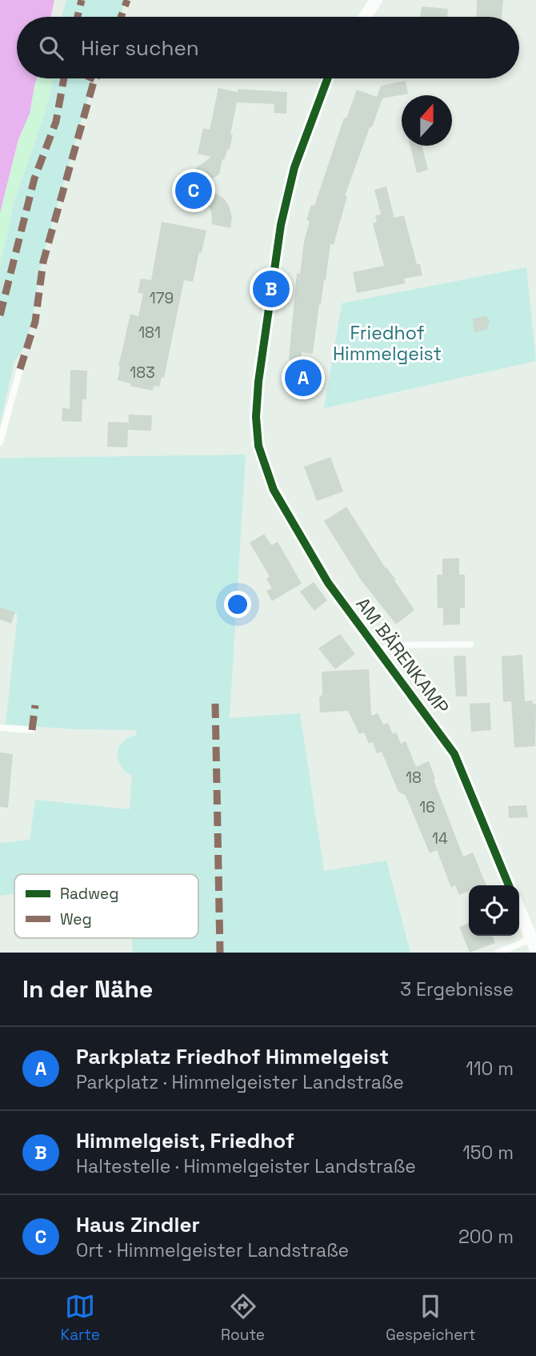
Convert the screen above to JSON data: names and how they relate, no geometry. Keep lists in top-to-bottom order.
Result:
{
  "streets": {
    "street": ["AM BÄRENKAMP"]
  },
  "parks": ["Friedhof Himmelgeist"],
  "house_numbers": [
    "179",
    "181",
    "183",
    "18",
    "16",
    "14"
  ],
  "legend": ["Radweg", "Weg"],
  "north": "top",
  "page": {
    "search": "Hier suchen",
    "pins": ["C", "B", "A"],
    "heading": ["In der Nähe", "3 Ergebnisse"],
    "list": [
      {
        "mark": "A",
        "name": "Parkplatz Friedhof Himmelgeist",
        "note": "Parkplatz · Himmelgeister Landstraße",
        "value": "110 m"
      },
      {
        "mark": "B",
        "name": "Himmelgeist, Friedhof",
        "note": "Haltestelle · Himmelgeister Landstraße",
        "value": "150 m"
      },
      {
        "mark": "C",
        "name": "Haus Zindler",
        "note": "Ort · Himmelgeister Landstraße",
        "value": "200 m"
      }
    ],
    "nav": ["Karte", "Route", "Gespeichert"]
  }
}
